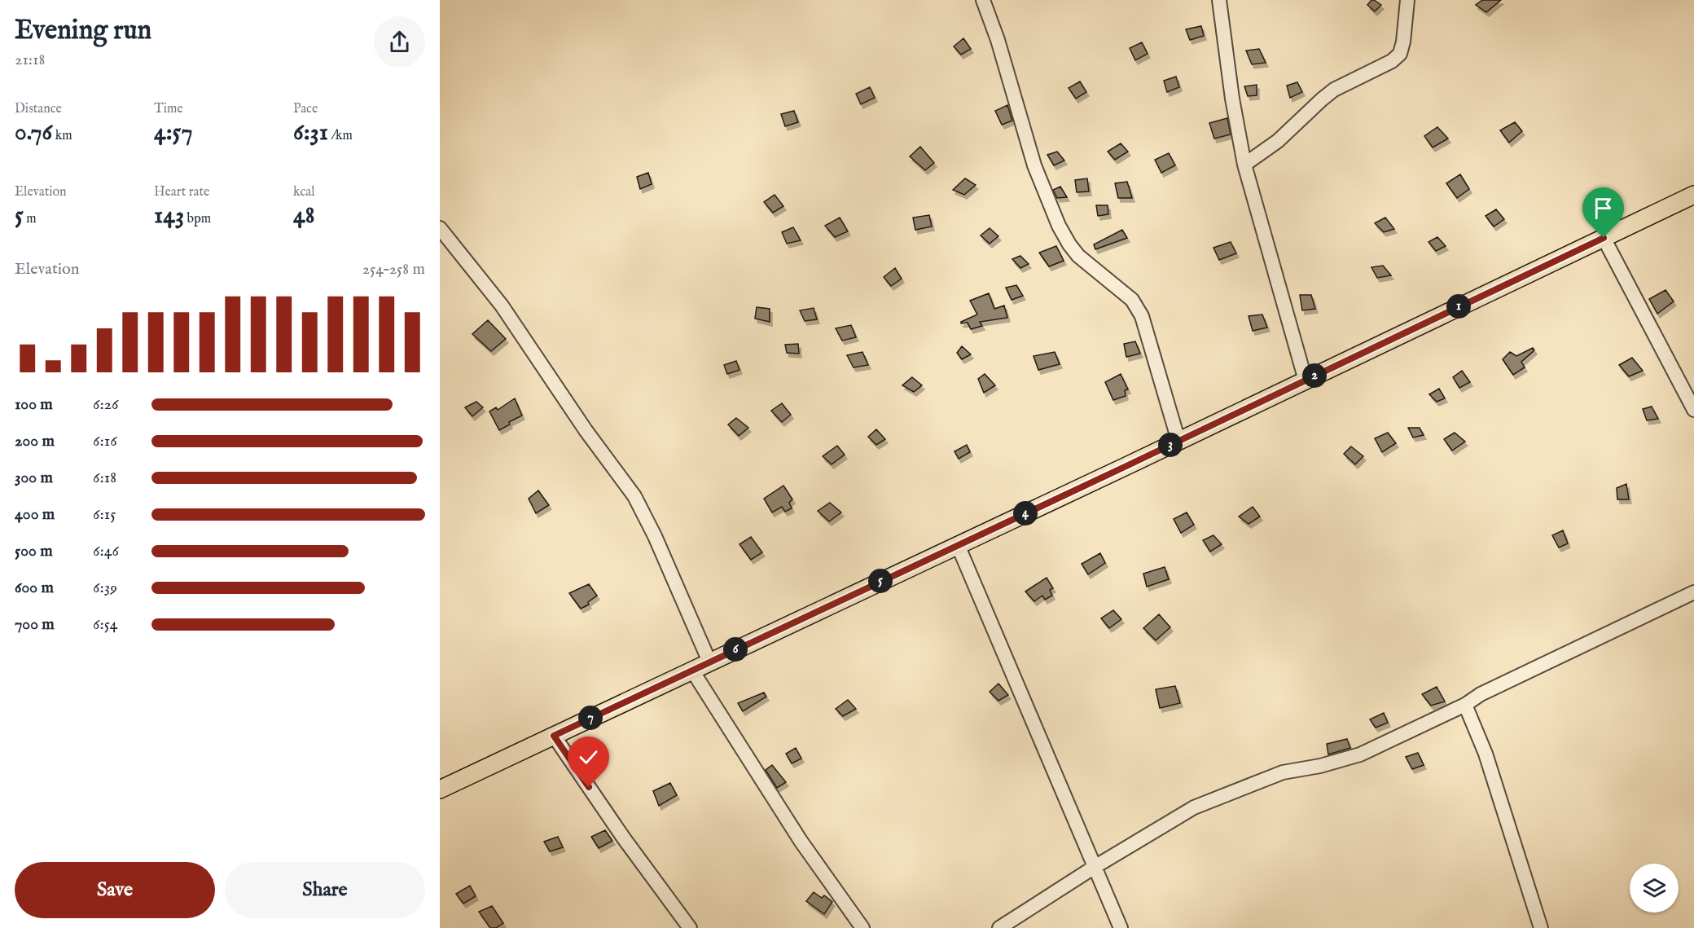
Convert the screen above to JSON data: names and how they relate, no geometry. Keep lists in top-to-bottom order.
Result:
{
  "page": {
    "heading": ["Evening run", "21:18"],
    "stats": [
      ["Distance", "0.76 km"],
      ["Time", "4:57"],
      ["Pace", "6:31 /km"],
      ["Elevation", "5 m"],
      ["Heart rate", "143 bpm"],
      ["kcal", "48"]
    ],
    "chart": ["Elevation", "254–258 m"],
    "pins": [
      "1",
      "2",
      "3",
      "4",
      "5",
      "6",
      "7"
    ],
    "list": [
      {
        "name": "100 m",
        "note": "6:26"
      },
      {
        "name": "200 m",
        "note": "6:16"
      },
      {
        "name": "300 m",
        "note": "6:18"
      },
      {
        "name": "400 m",
        "note": "6:15"
      },
      {
        "name": "500 m",
        "note": "6:46"
      },
      {
        "name": "600 m",
        "note": "6:39"
      },
      {
        "name": "700 m",
        "note": "6:54"
      }
    ],
    "buttons": ["Save", "Share"]
  }
}
